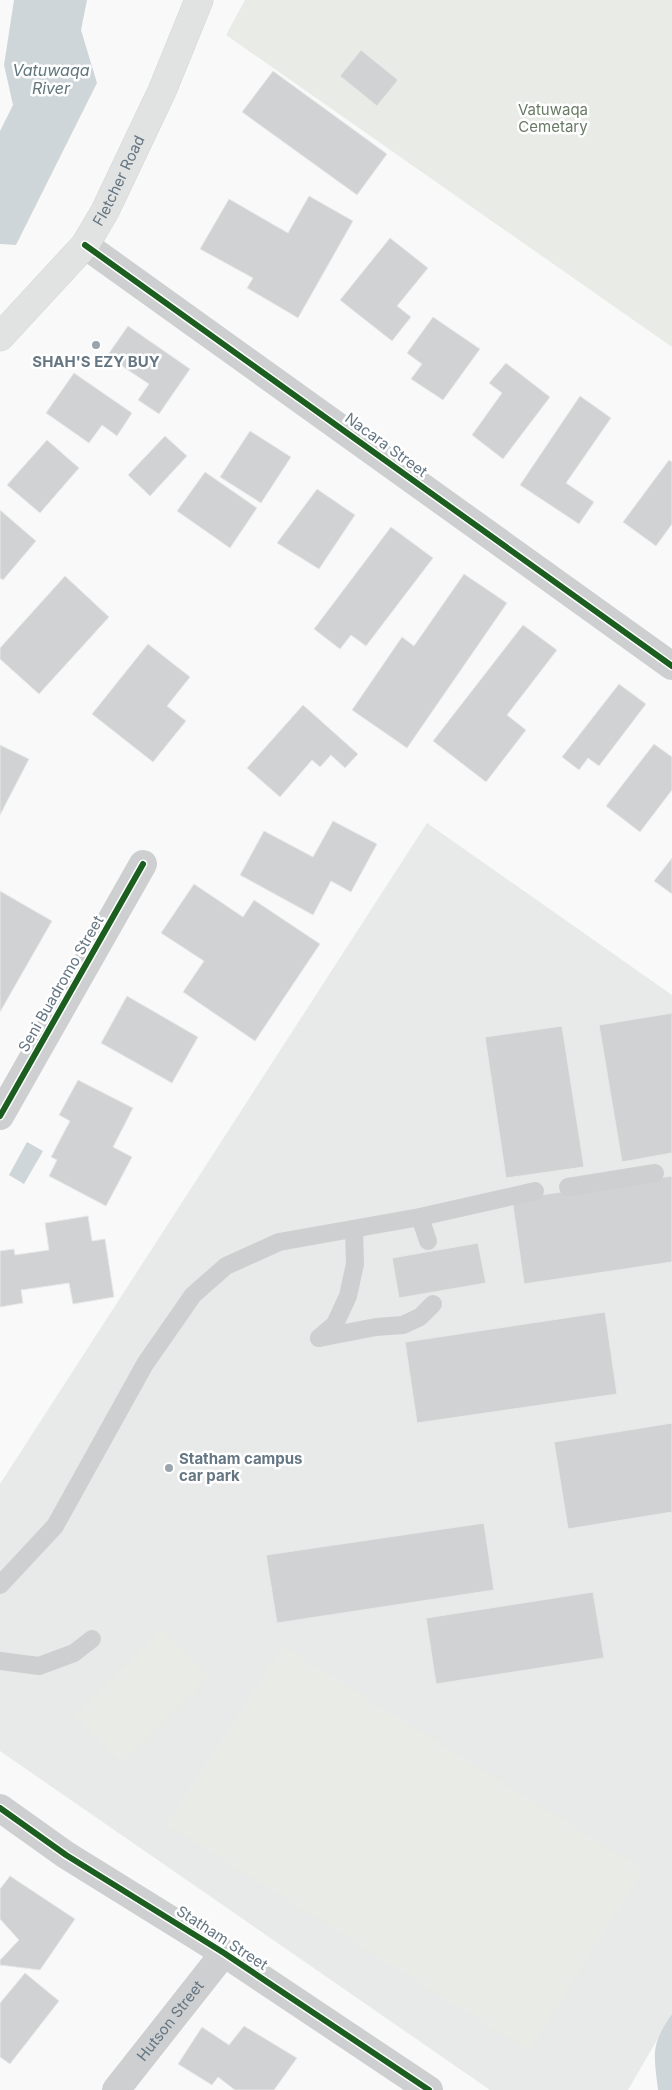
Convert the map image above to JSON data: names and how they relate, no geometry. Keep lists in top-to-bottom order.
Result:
{
  "streets": {
    "main road": ["Fletcher Road"],
    "street": [
      "Nacara Street",
      "Seni Buadromo Street",
      "Statham Street",
      "Hutson Street"
    ]
  },
  "crossings": [
    ["Fletcher Road", "Nacara Street"],
    ["Statham Street", "Hutson Street"]
  ],
  "water": ["Vatuwaqa River"],
  "parks": ["Vatuwaqa Cemetary"],
  "places": ["SHAH'S EZY BUY", "Statham campus car park"]
}
